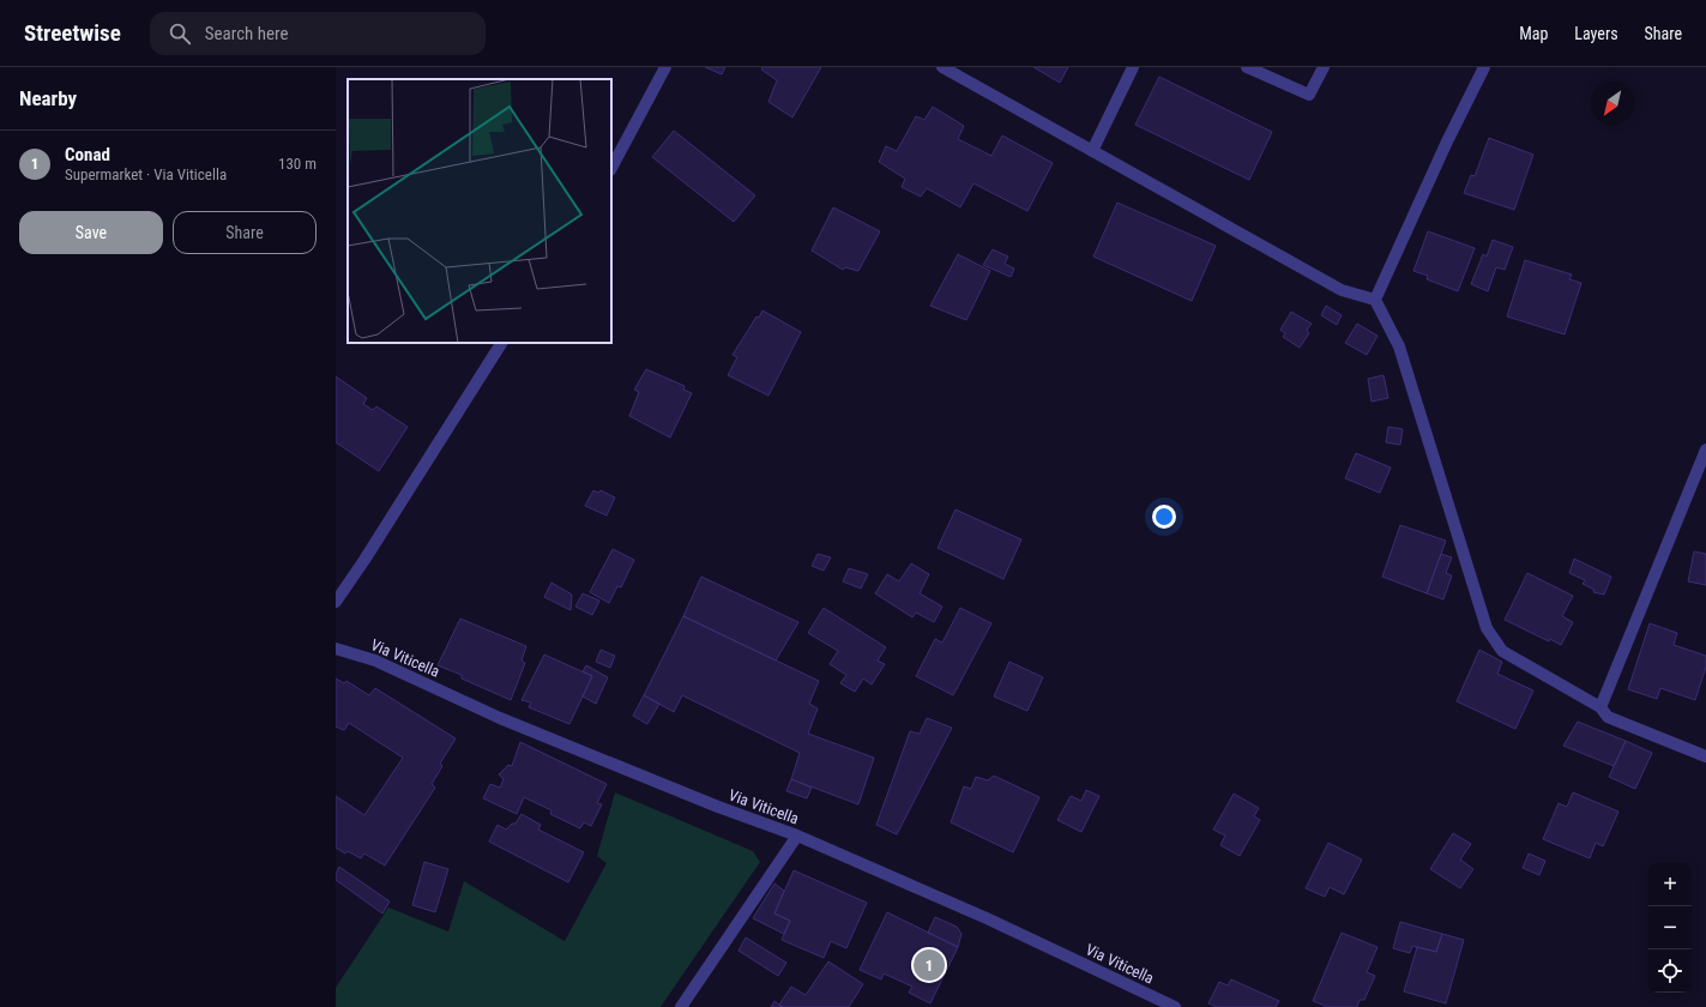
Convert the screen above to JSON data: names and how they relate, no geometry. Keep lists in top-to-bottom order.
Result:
{
  "streets": {
    "street": ["Via Viticella"]
  },
  "north": "bottom left",
  "page": {
    "header": "Streetwise",
    "search": "Search here",
    "nav": ["Map", "Layers", "Share"],
    "heading": "Nearby",
    "list": [
      {
        "mark": "1",
        "name": "Conad",
        "note": "Supermarket · Via Viticella",
        "value": "130 m"
      }
    ],
    "buttons": ["Save", "Share"],
    "map_buttons": ["+", "−"],
    "pins": "1"
  }
}
